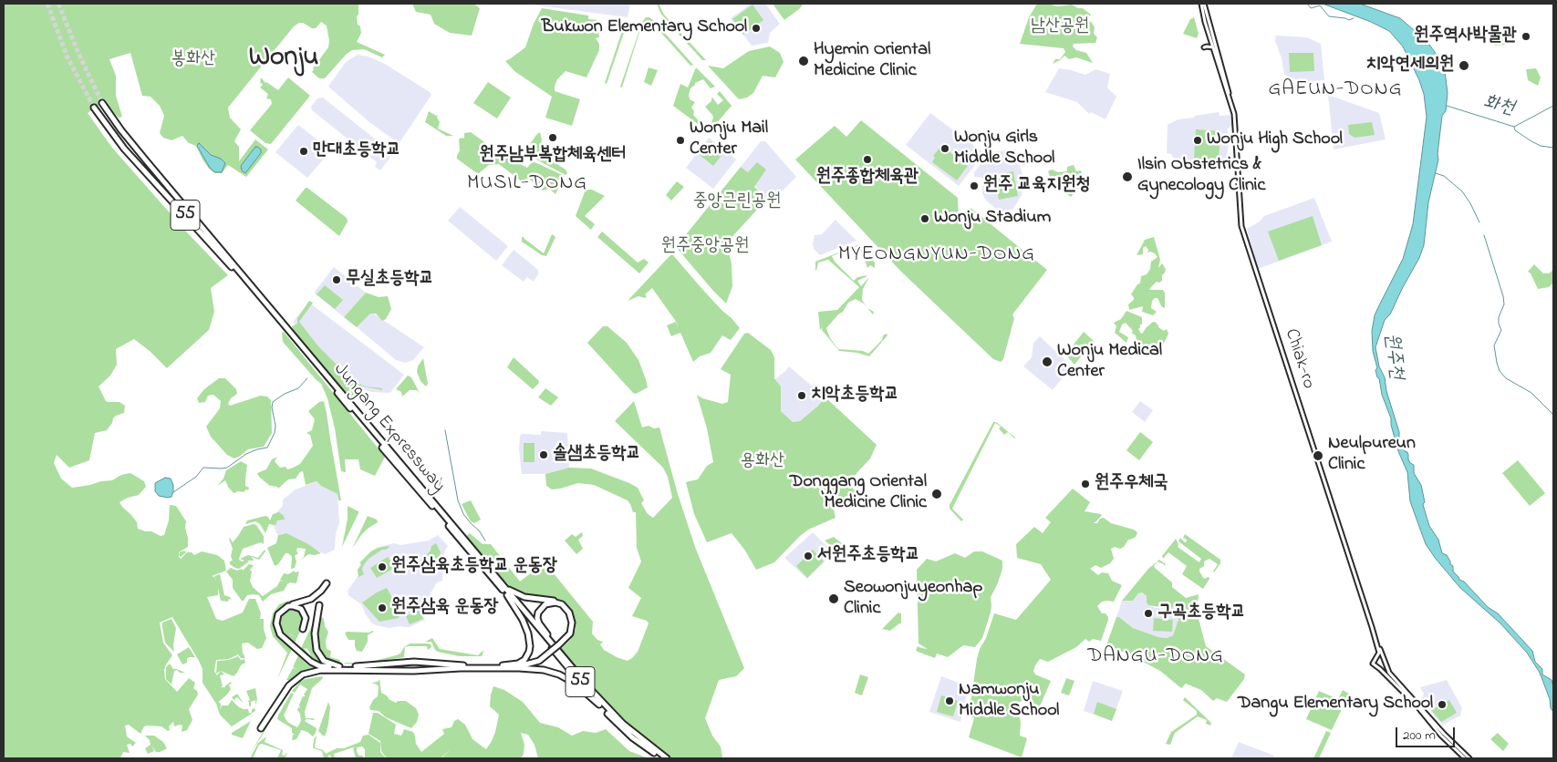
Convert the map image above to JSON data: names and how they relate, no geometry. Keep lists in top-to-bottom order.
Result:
{
  "streets": {
    "highway": ["55", "Jungang Expressway"],
    "main road": ["Chiak-ro"]
  },
  "districts": [
    "Wonju",
    "GAEUN-DONG",
    "MUSIL-DONG",
    "MYEONGNYUN-DONG",
    "DANGU-DONG"
  ],
  "water": ["화천", "원주천"],
  "parks": [
    "남산공원",
    "봉화산",
    "중앙근린공원",
    "원주중앙공원",
    "용화산"
  ],
  "places": [
    "Bukwon Elementary School",
    "원주역사박물관",
    "Hyemin Oriental Medicine Clinic",
    "치악연세의원",
    "원주남부복합체육센터",
    "Wonju Mail Center",
    "Wonju High School",
    "Wonju Girls Middle School",
    "만대초등학교",
    "원주종합체육관",
    "Ilsin Obstetrics & Gynecology Clinic",
    "원주 교육지원청",
    "Wonju Stadium",
    "무실초등학교",
    "Wonju Medical Center",
    "치악초등학교",
    "솔샘초등학교",
    "Neulpureun Clinic",
    "원주우체국",
    "Donggang Oriental Medicine Clinic",
    "서원주초등학교",
    "원주삼육초등학교 운동장",
    "Seowonjuyeonhap Clinic",
    "원주삼육 운동장",
    "구곡초등학교",
    "Namwonju Middle School",
    "Dangu Elementary School"
  ],
  "scale_bar": "200 m"
}
